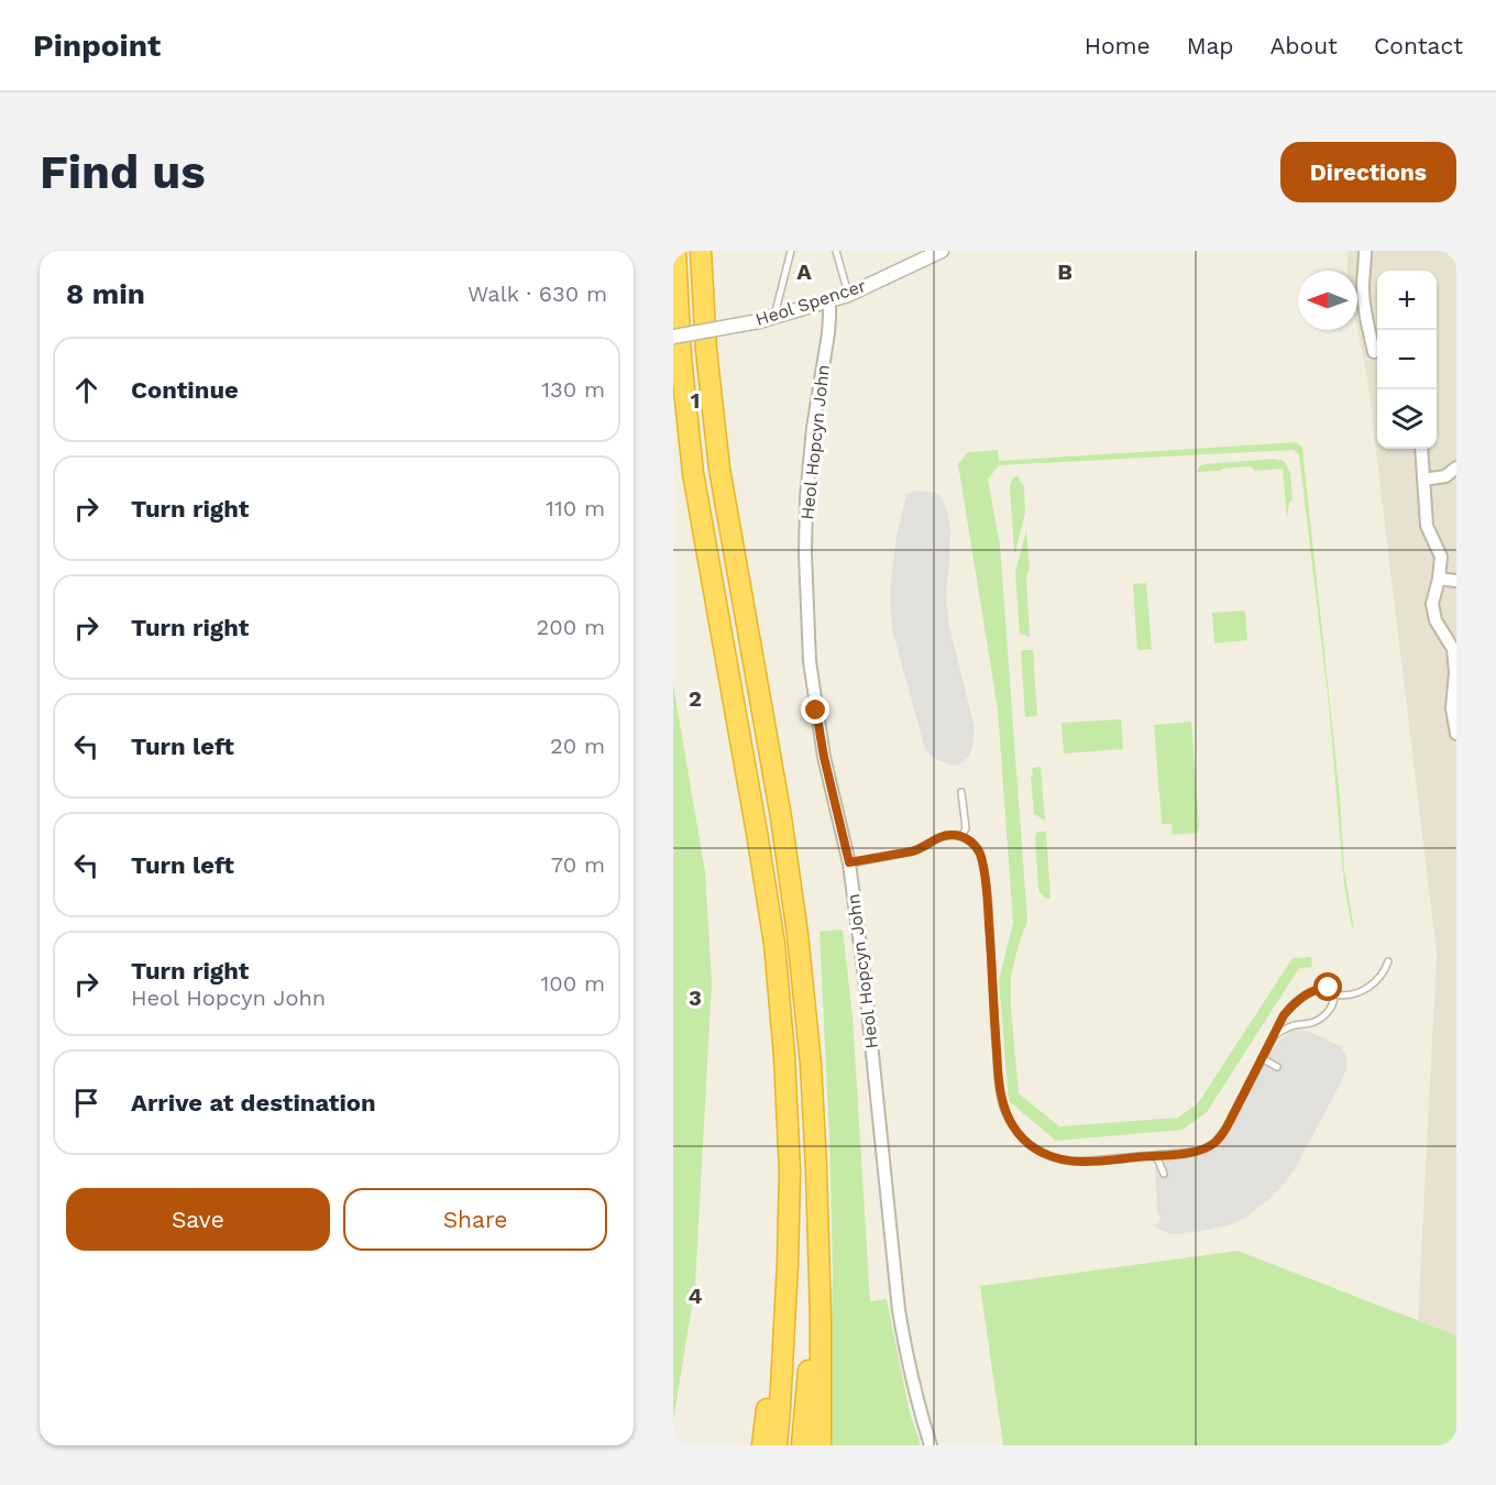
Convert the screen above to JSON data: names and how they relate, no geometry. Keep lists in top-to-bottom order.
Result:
{
  "streets": {
    "street": ["Heol Spencer", "Heol Hopcyn John"]
  },
  "crossings": [
    ["Heol Spencer", "Heol Hopcyn John"]
  ],
  "north": "left",
  "page": {
    "header": "Pinpoint",
    "nav": [
      "Home",
      "Map",
      "About",
      "Contact"
    ],
    "buttons": [
      "Directions",
      ["Save", "Share"]
    ],
    "title": "Find us",
    "heading": ["8 min", "Walk · 630 m"],
    "map_buttons": ["+", "−"],
    "list": [
      ["Continue", "130 m"],
      ["Turn right", "110 m"],
      ["Turn right", "200 m"],
      ["Turn left", "20 m"],
      ["Turn left", "70 m"],
      ["Turn right", "Heol Hopcyn John", "100 m"],
      "Arrive at destination"
    ]
  },
  "grid": {
    "columns": ["A", "B"],
    "rows": [
      "1",
      "2",
      "3",
      "4"
    ]
  }
}
